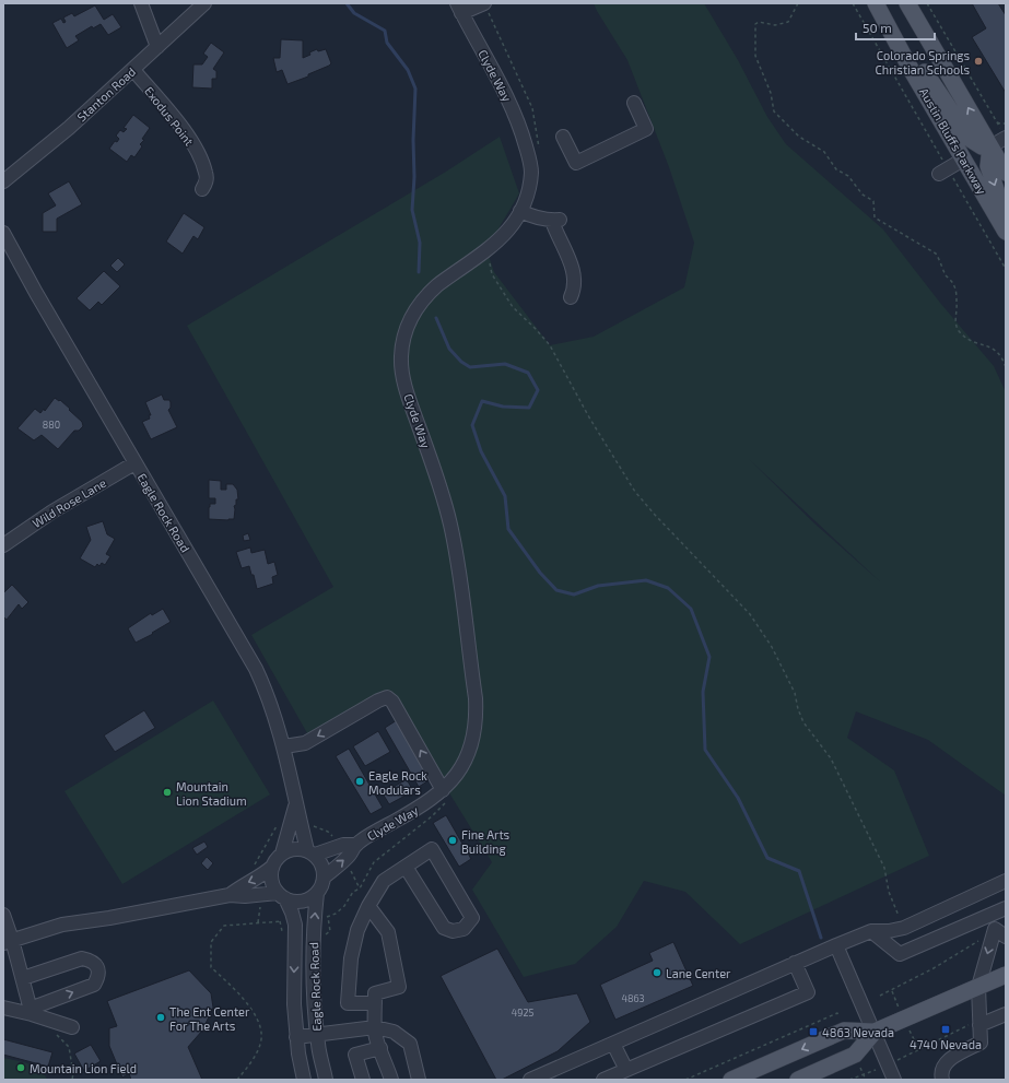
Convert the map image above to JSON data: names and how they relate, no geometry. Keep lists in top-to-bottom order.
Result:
{
  "streets": {
    "main road": ["Austin Bluffs Parkway"],
    "street": [
      "Clyde Way",
      "Stanton Road",
      "Exodus Point",
      "Wild Rose Lane",
      "Eagle Rock Road"
    ]
  },
  "crossings": [
    ["Stanton Road", "Exodus Point"],
    ["Wild Rose Lane", "Eagle Rock Road"]
  ],
  "places": {
    "other": [
      "Colorado Springs Christian Schools",
      "Eagle Rock Modulars",
      "Mountain Lion Stadium",
      "Fine Arts Building",
      "Lane Center",
      "The Ent Center For The Arts",
      "Mountain Lion Field"
    ],
    "transit": ["4740 Nevada", "4863 Nevada"]
  },
  "house_numbers": ["880", "4863", "4925"],
  "scale_bar": "50 m"
}
